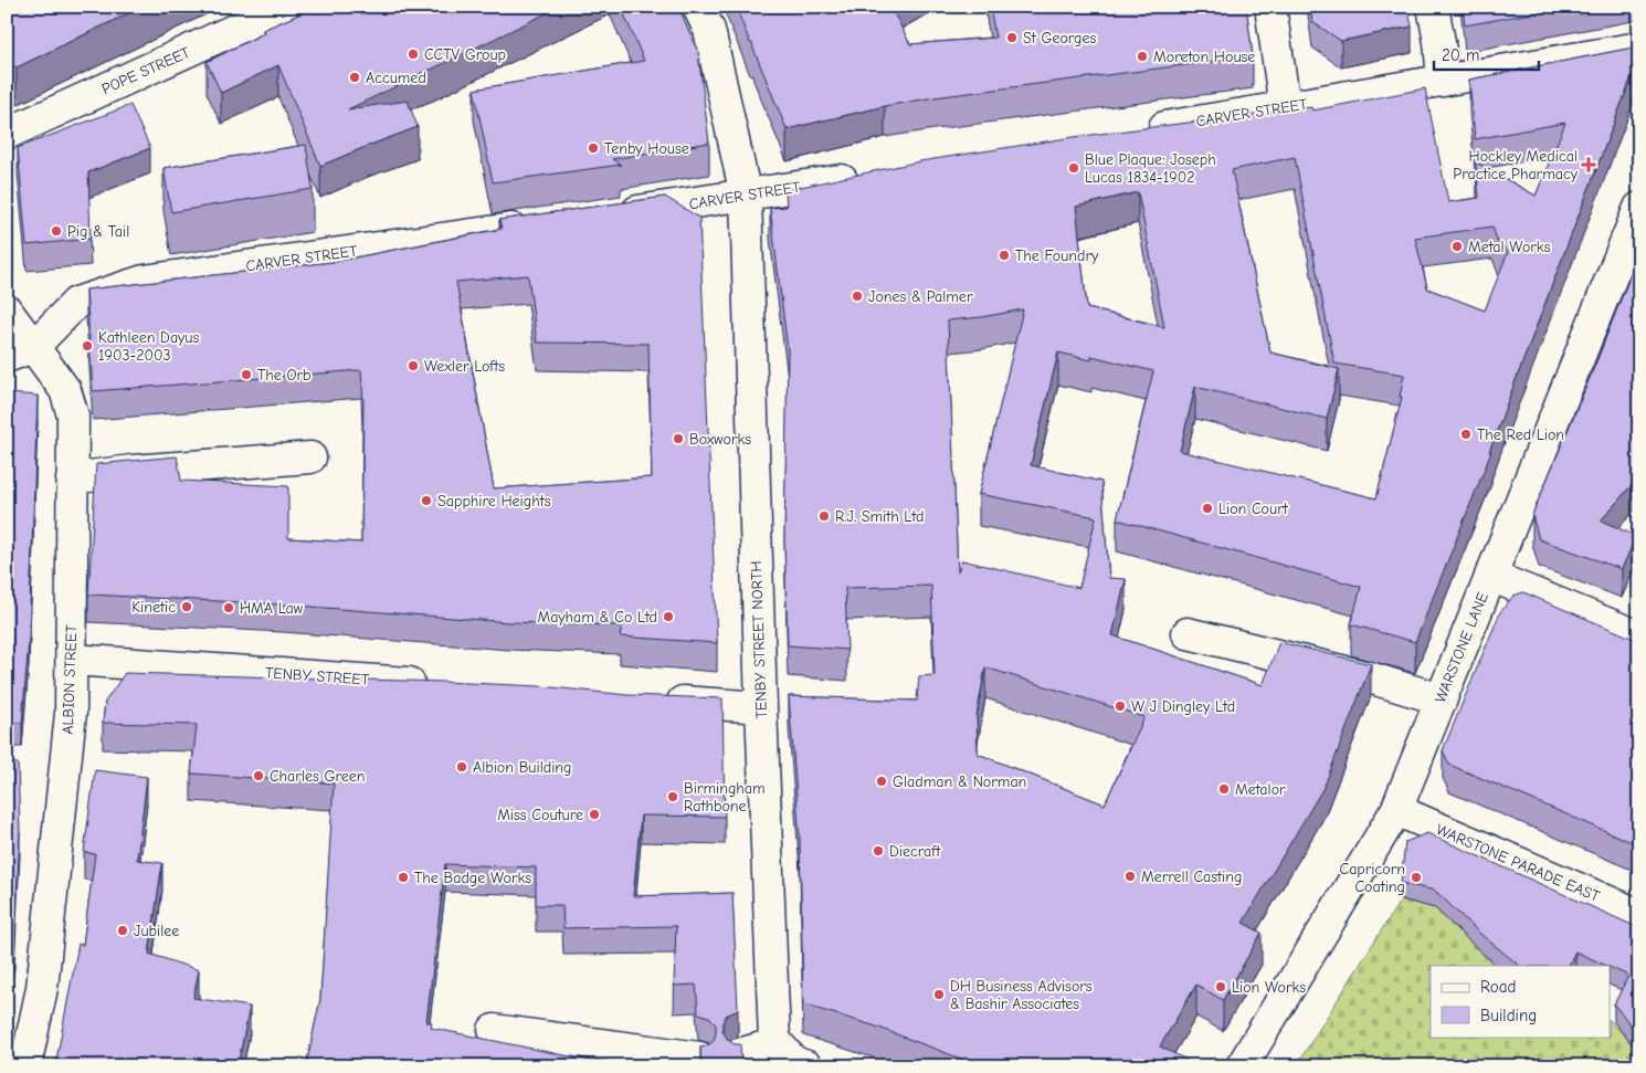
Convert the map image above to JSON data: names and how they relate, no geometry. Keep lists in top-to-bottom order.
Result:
{
  "streets": {
    "street": [
      "POPE STREET",
      "CARVER STREET",
      "TENBY STREET NORTH",
      "WARSTONE LANE",
      "TENBY STREET",
      "ALBION STREET",
      "WARSTONE PARADE EAST"
    ]
  },
  "crossings": [
    ["CARVER STREET", "TENBY STREET NORTH"],
    ["CARVER STREET", "ALBION STREET"],
    ["WARSTONE LANE", "WARSTONE PARADE EAST"],
    ["TENBY STREET", "ALBION STREET"]
  ],
  "places": {
    "other": [
      "St Georges",
      "CCTV Group",
      "Moreton House",
      "Accumed",
      "Tenby House",
      "Blue Plaque: Joseph Lucas 1834-1902",
      "Pig & Tail",
      "Metal Works",
      "The Foundry",
      "Jones & Palmer",
      "Kathleen Dayus 1903-2003",
      "Wexler Lofts",
      "The Orb",
      "The Red Lion",
      "Boxworks",
      "Sapphire Heights",
      "Lion Court",
      "R.J. Smith Ltd",
      "Kinetic",
      "HMA Law",
      "Mayham & Co Ltd",
      "W J Dingley Ltd",
      "Albion Building",
      "Charles Green",
      "Gladman & Norman",
      "Metalor",
      "Birmingham Rathbone",
      "Miss Couture",
      "Diecraft",
      "Merrell Casting",
      "The Badge Works",
      "Capricorn Coating",
      "Jubilee",
      "Lion Works",
      "DH Business Advisors & Bashir Associates"
    ],
    "health": ["Hockley Medical Practice Pharmacy"]
  },
  "legend": ["Road", "Building"],
  "scale_bar": "20 m"
}
